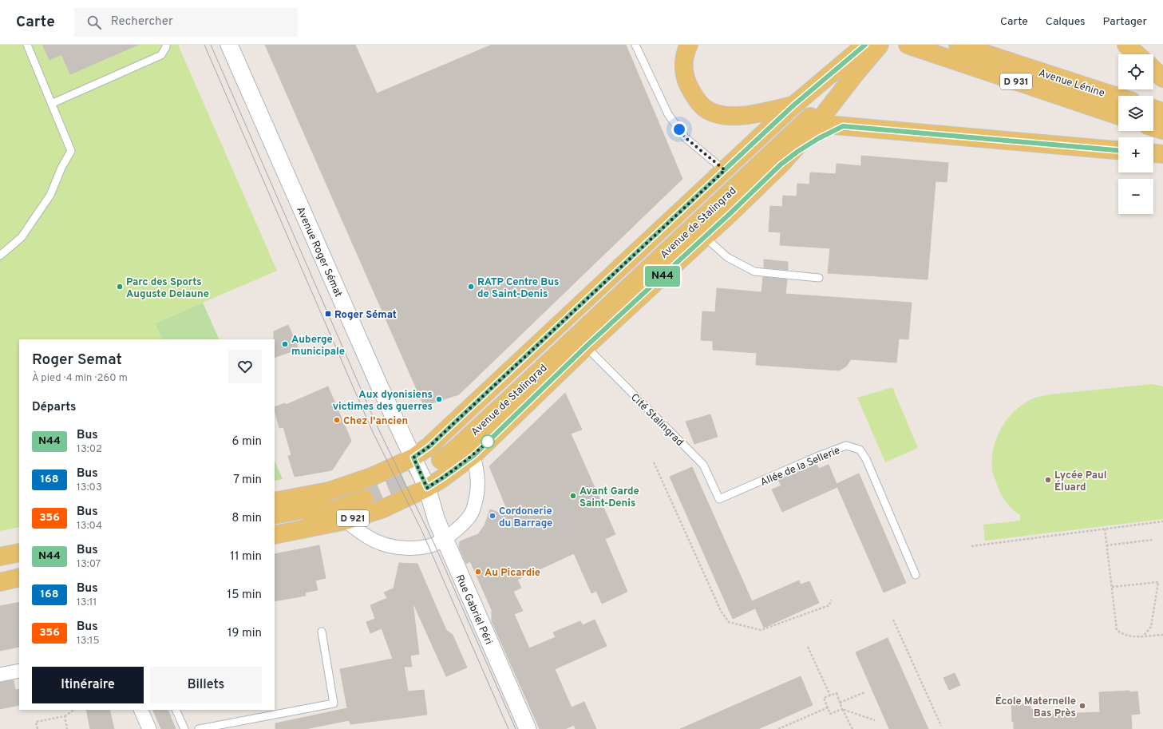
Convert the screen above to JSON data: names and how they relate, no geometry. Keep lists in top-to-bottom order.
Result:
{
  "streets": {
    "main road": [
      "D 931",
      "Avenue Lénine",
      "Avenue de Stalingrad",
      "D 921"
    ],
    "street": ["Avenue Roger Sémat", "Rue Gabriel Péri"],
    "lane": ["Cité Stalingrad", "Allée de la Sellerie"]
  },
  "crossings": [
    ["Avenue de Stalingrad", "Avenue Roger Sémat"],
    ["Avenue de Stalingrad", "Cité Stalingrad"],
    ["Avenue de Stalingrad", "D 921"],
    ["Avenue de Stalingrad", "Rue Gabriel Péri"],
    ["Avenue Roger Sémat", "D 921"],
    ["Avenue Roger Sémat", "Rue Gabriel Péri"],
    ["Cité Stalingrad", "Allée de la Sellerie"],
    ["D 921", "Rue Gabriel Péri"]
  ],
  "places": {
    "other": [
      "Parc des Sports Auguste Delaune",
      "RATP Centre Bus de Saint-Denis",
      "Auberge municipale",
      "Aux dyonisiens victimes des guerres",
      "Chez l'ancien",
      "Lycée Paul Éluard",
      "Avant Garde Saint-Denis",
      "Cordonerie du Barrage",
      "Au Picardie",
      "École Maternelle Bas Près"
    ],
    "transit": ["Roger Sémat"]
  },
  "lines": ["bus line N44"],
  "page": {
    "header": "Carte",
    "search": "Rechercher",
    "nav": ["Carte", "Calques", "Partager"],
    "on_map": "N44",
    "map_buttons": ["+", "−"],
    "heading": [
      ["Roger Semat", "À pied · 4 min · 260 m"],
      "Départs"
    ],
    "list": [
      {
        "mark": "N44",
        "name": "Bus",
        "note": "13:02",
        "value": "6 min"
      },
      {
        "mark": "168",
        "name": "Bus",
        "note": "13:03",
        "value": "7 min"
      },
      {
        "mark": "356",
        "name": "Bus",
        "note": "13:04",
        "value": "8 min"
      },
      {
        "mark": "N44",
        "name": "Bus",
        "note": "13:07",
        "value": "11 min"
      },
      {
        "mark": "168",
        "name": "Bus",
        "note": "13:11",
        "value": "15 min"
      },
      {
        "mark": "356",
        "name": "Bus",
        "note": "13:15",
        "value": "19 min"
      }
    ],
    "buttons": ["Itinéraire", "Billets"]
  }
}
